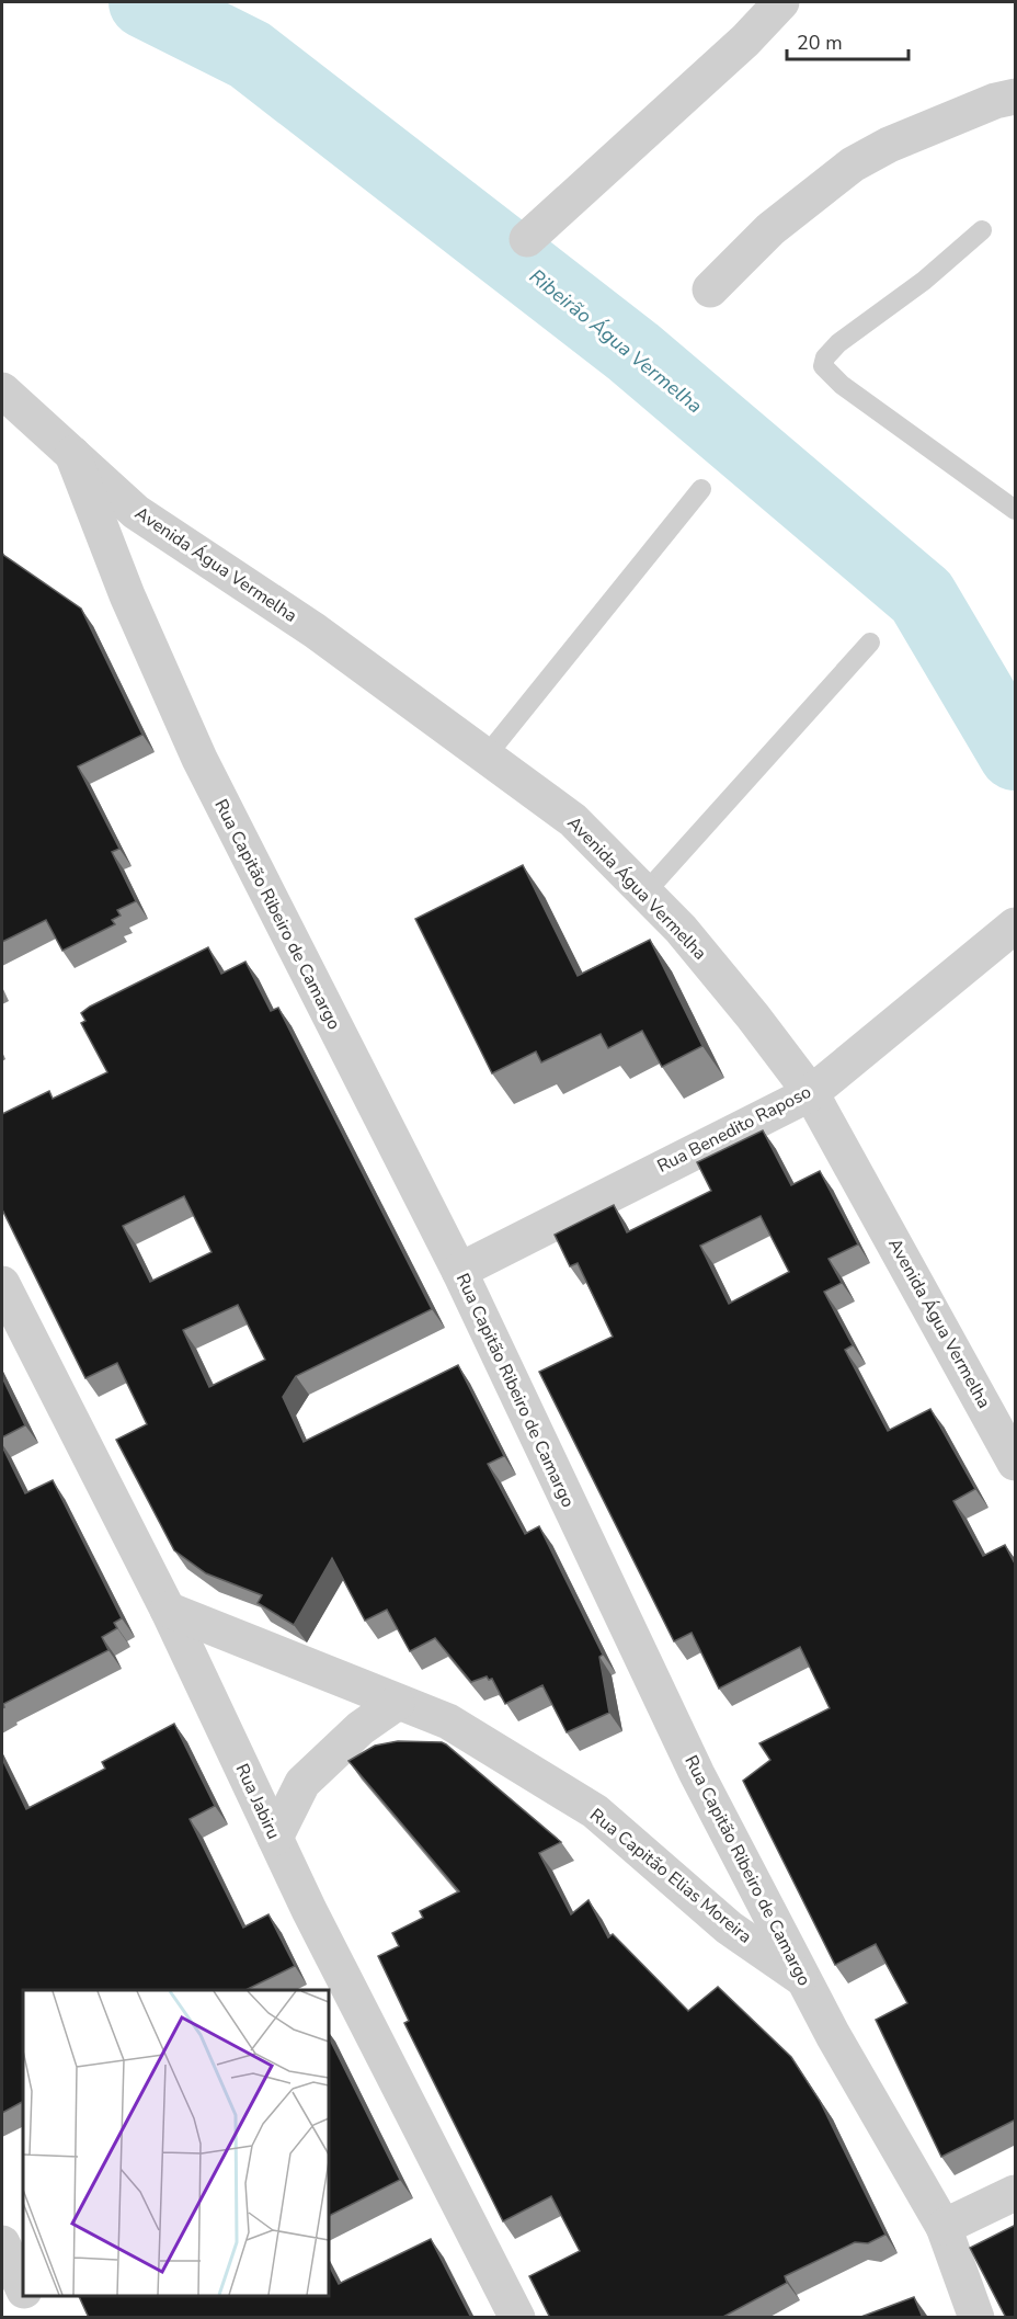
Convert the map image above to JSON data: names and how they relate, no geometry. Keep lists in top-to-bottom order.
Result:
{
  "streets": {
    "street": [
      "Avenida Água Vermelha",
      "Rua Capitão Ribeiro de Camargo",
      "Rua Benedito Raposo",
      "Rua Jabiru",
      "Rua Capitão Elias Moreira"
    ]
  },
  "crossings": [
    ["Avenida Água Vermelha", "Rua Capitão Ribeiro de Camargo"],
    ["Avenida Água Vermelha", "Rua Benedito Raposo"],
    ["Rua Capitão Ribeiro de Camargo", "Rua Benedito Raposo"],
    ["Rua Capitão Ribeiro de Camargo", "Rua Capitão Elias Moreira"],
    ["Rua Jabiru", "Rua Capitão Elias Moreira"]
  ],
  "water": ["Ribeirão Água Vermelha"],
  "scale_bar": "20 m"
}
